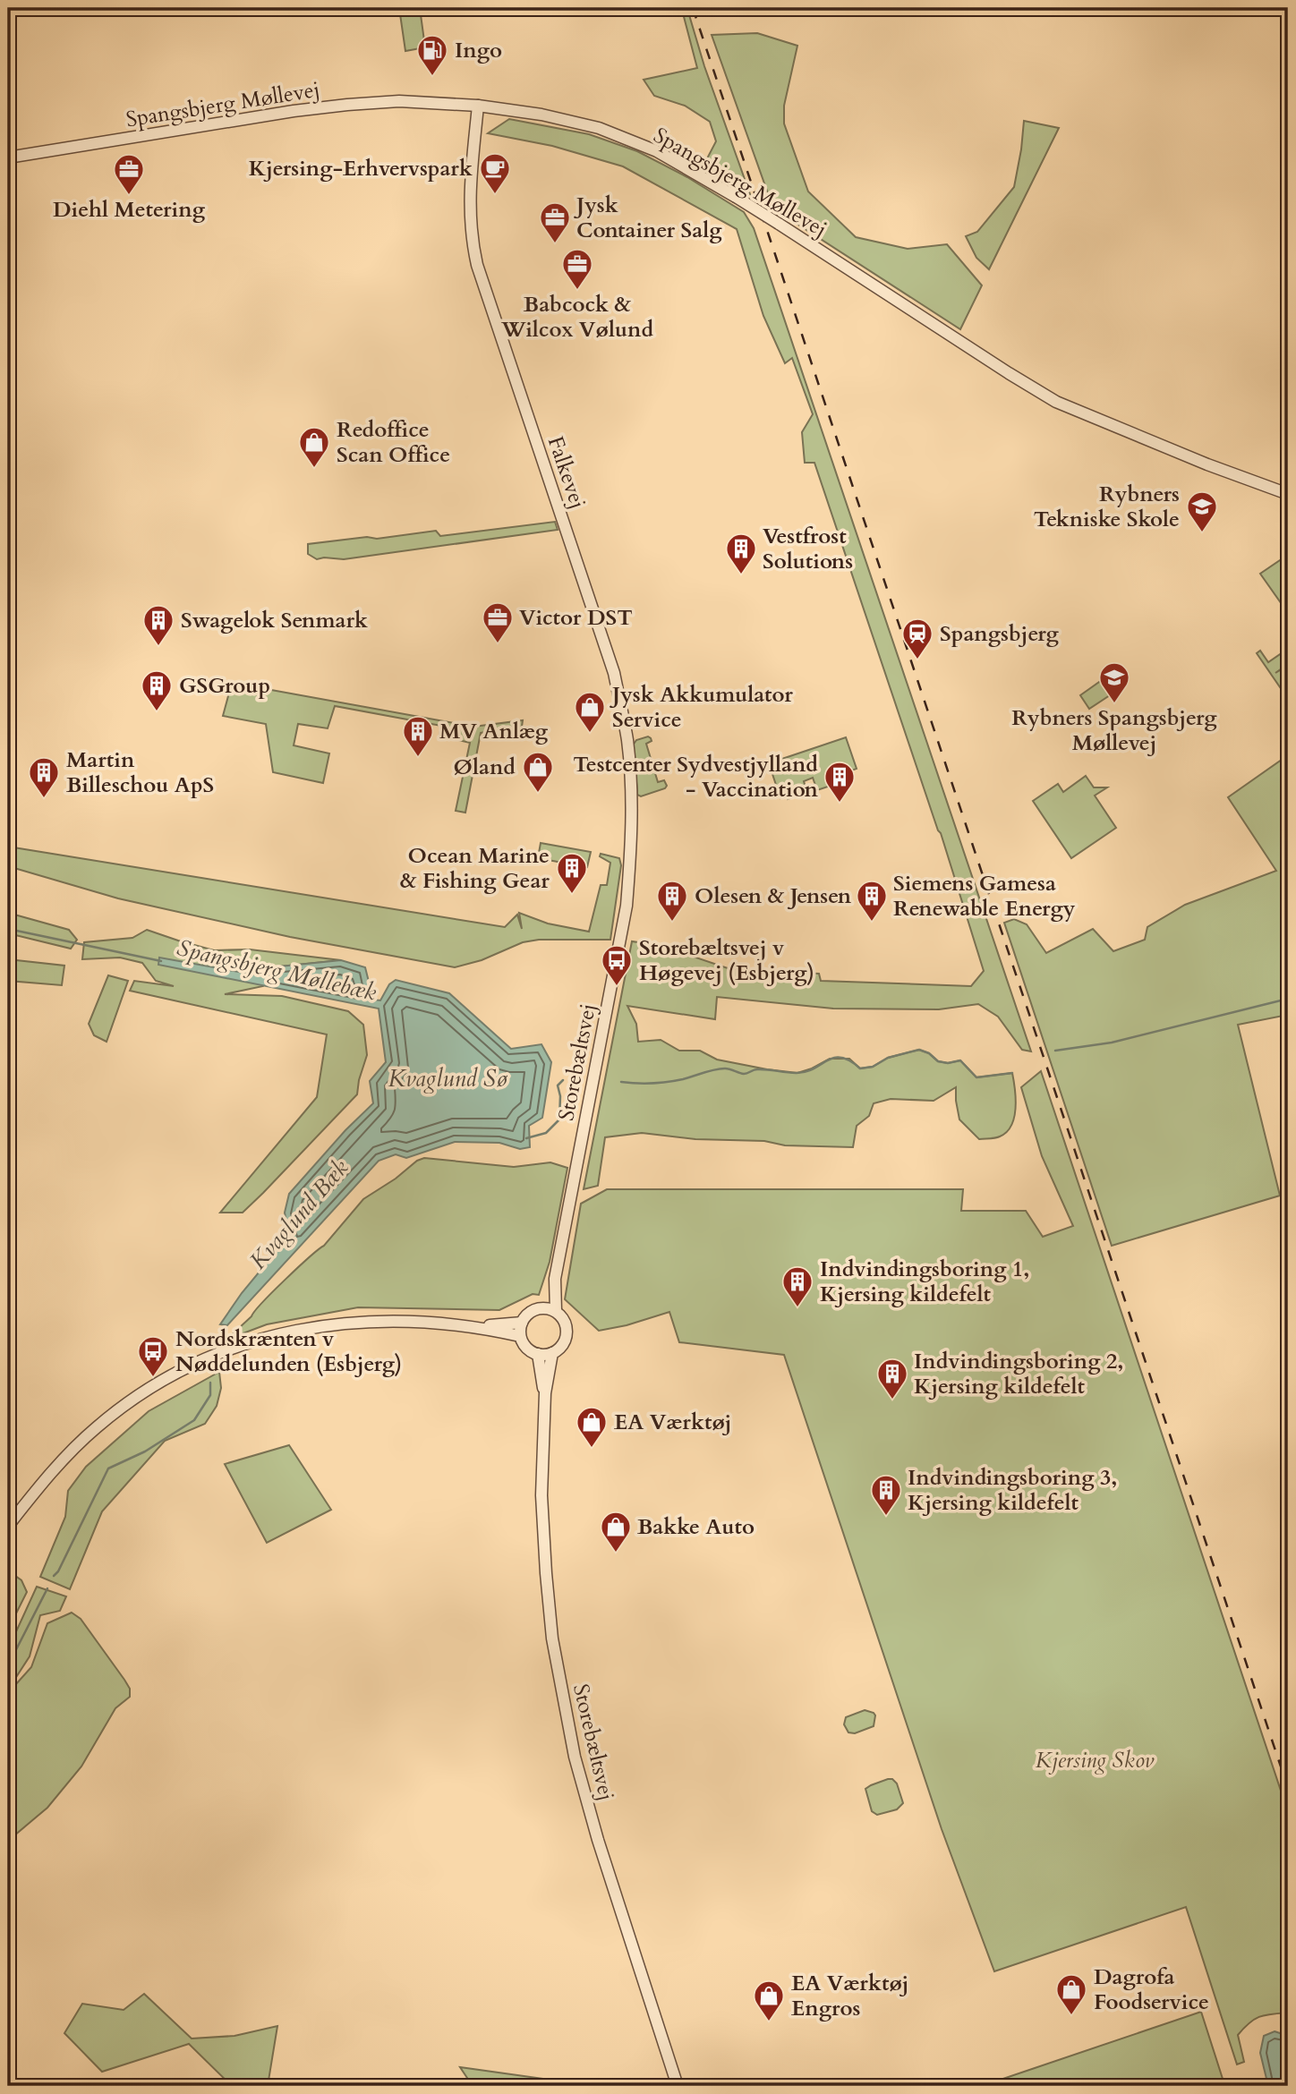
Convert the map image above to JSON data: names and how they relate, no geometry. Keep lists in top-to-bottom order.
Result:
{
  "streets": {
    "street": ["Spangsbjerg Møllevej", "Falkevej", "Storebæltsvej"]
  },
  "crossings": [
    ["Spangsbjerg Møllevej", "Falkevej"],
    ["Falkevej", "Storebæltsvej"]
  ],
  "water": ["Spangsbjerg Møllebæk", "Kvaglund Sø", "Kvaglund Bæk"],
  "parks": ["Kjersing Skov"],
  "places": {
    "fuel station": ["Ingo"],
    "cafe": ["Kjersing-Erhvervspark"],
    "office": [
      "Diehl Metering",
      "Jysk Container Salg",
      "Babcock & Wilcox Vølund",
      "Victor DST"
    ],
    "shop": [
      "Redoffice Scan Office",
      "Jysk Akkumulator Service",
      "Øland",
      "EA Værktøj",
      "Bakke Auto",
      "Dagrofa Foodservice",
      "EA Værktøj Engros"
    ],
    "school or university": ["Rybners Tekniske Skole", "Rybners Spangsbjerg Møllevej"],
    "building": [
      "Vestfrost Solutions",
      "Swagelok Senmark",
      "GSGroup",
      "MV Anlæg",
      "Martin Billeschou ApS",
      "Testcenter Sydvestjylland - Vaccination",
      "Ocean Marine & Fishing Gear",
      "Olesen & Jensen",
      "Siemens Gamesa Renewable Energy",
      "Indvindingsboring 1, Kjersing kildefelt",
      "Indvindingsboring 2, Kjersing kildefelt",
      "Indvindingsboring 3, Kjersing kildefelt"
    ],
    "station": ["Spangsbjerg"],
    "bus stop": ["Storebæltsvej v Høgevej (Esbjerg)", "Nordskrænten v Nøddelunden (Esbjerg)"]
  }
}
